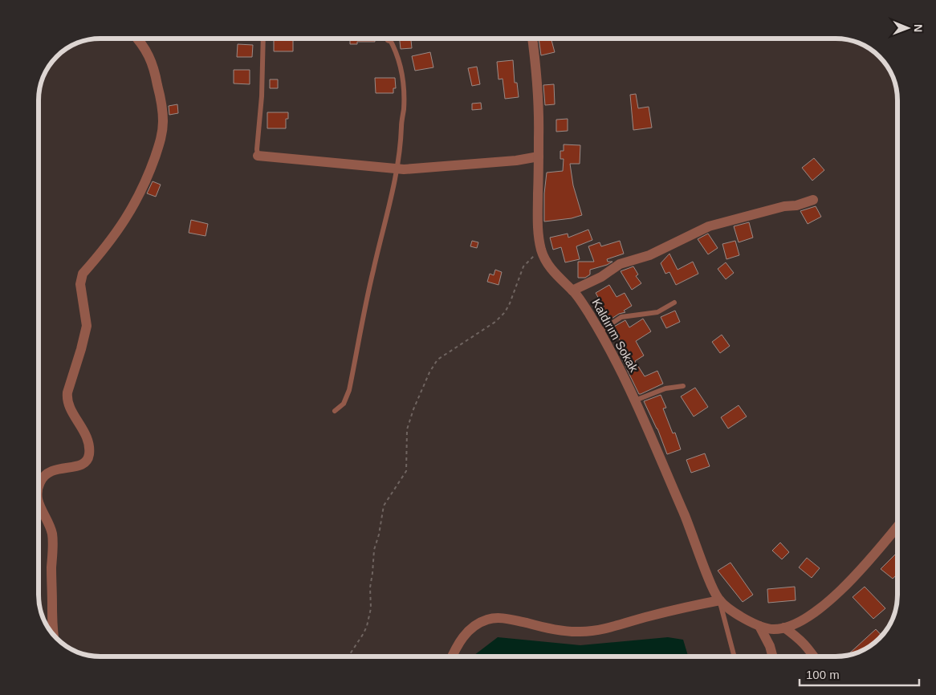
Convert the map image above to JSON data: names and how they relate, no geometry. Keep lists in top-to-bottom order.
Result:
{
  "streets": {
    "street": ["Kaldırım Sokak"]
  },
  "scale_bar": "100 m",
  "north": "right"
}
